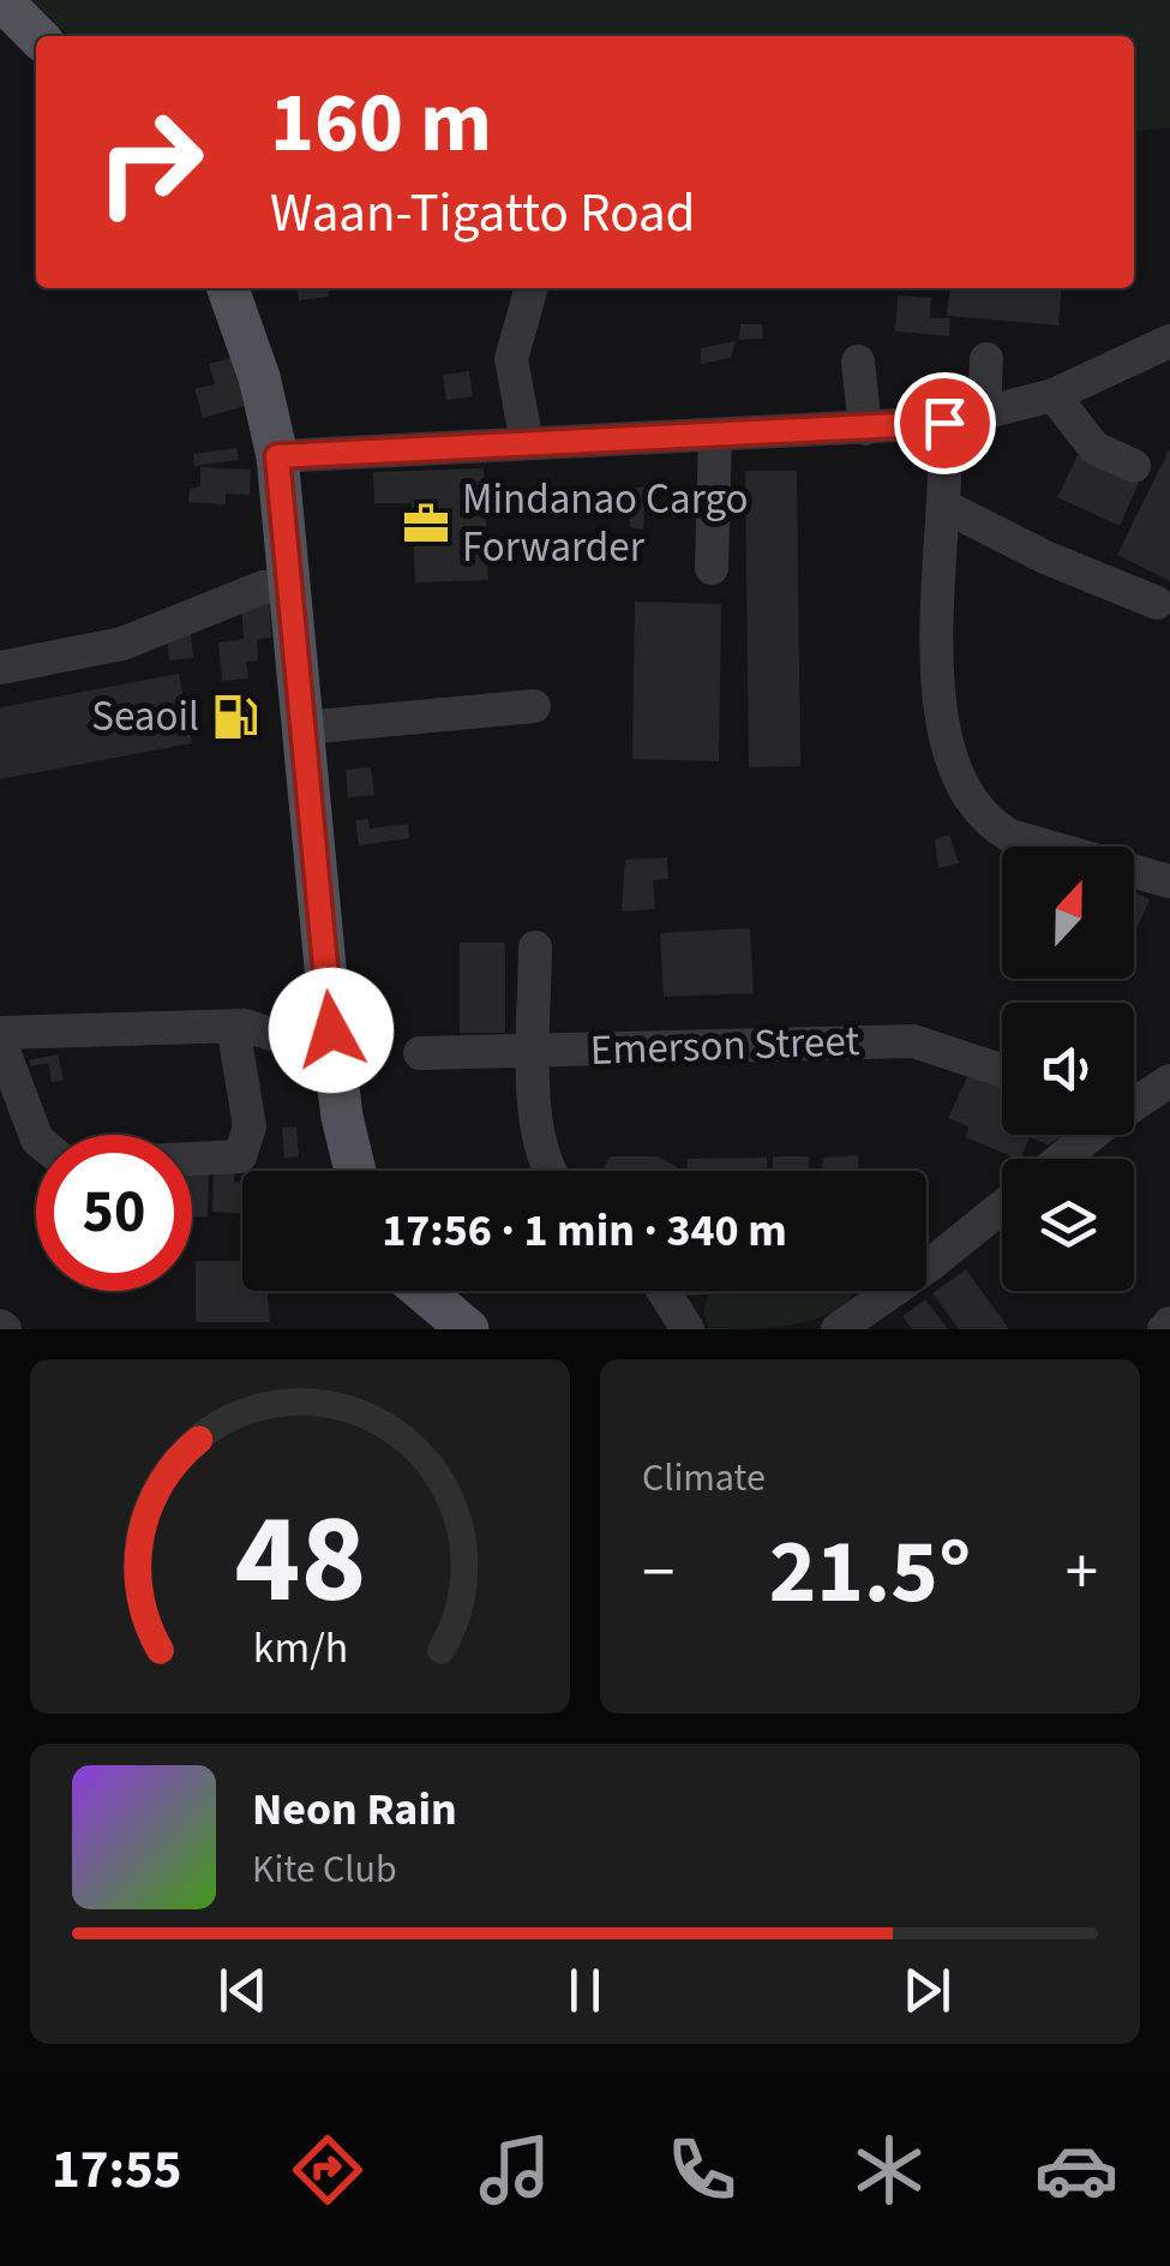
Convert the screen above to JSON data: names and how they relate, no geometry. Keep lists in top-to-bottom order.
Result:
{
  "streets": {
    "street": ["Emerson Street"]
  },
  "places": {
    "office": ["Mindanao Cargo Forwarder"],
    "fuel station": ["Seaoil"]
  },
  "north": "top",
  "page": {
    "turn": ["160 m", "Waan-Tigatto Road"],
    "limit": "50",
    "trip": "17:56 · 1 min · 340 m",
    "tile": "Climate",
    "heat": ["−", "21.5°", "+"],
    "song": ["Neon Rain", "Kite Club"],
    "tabs": "17:55",
    "gauge": ["48", "km/h"]
  }
}
